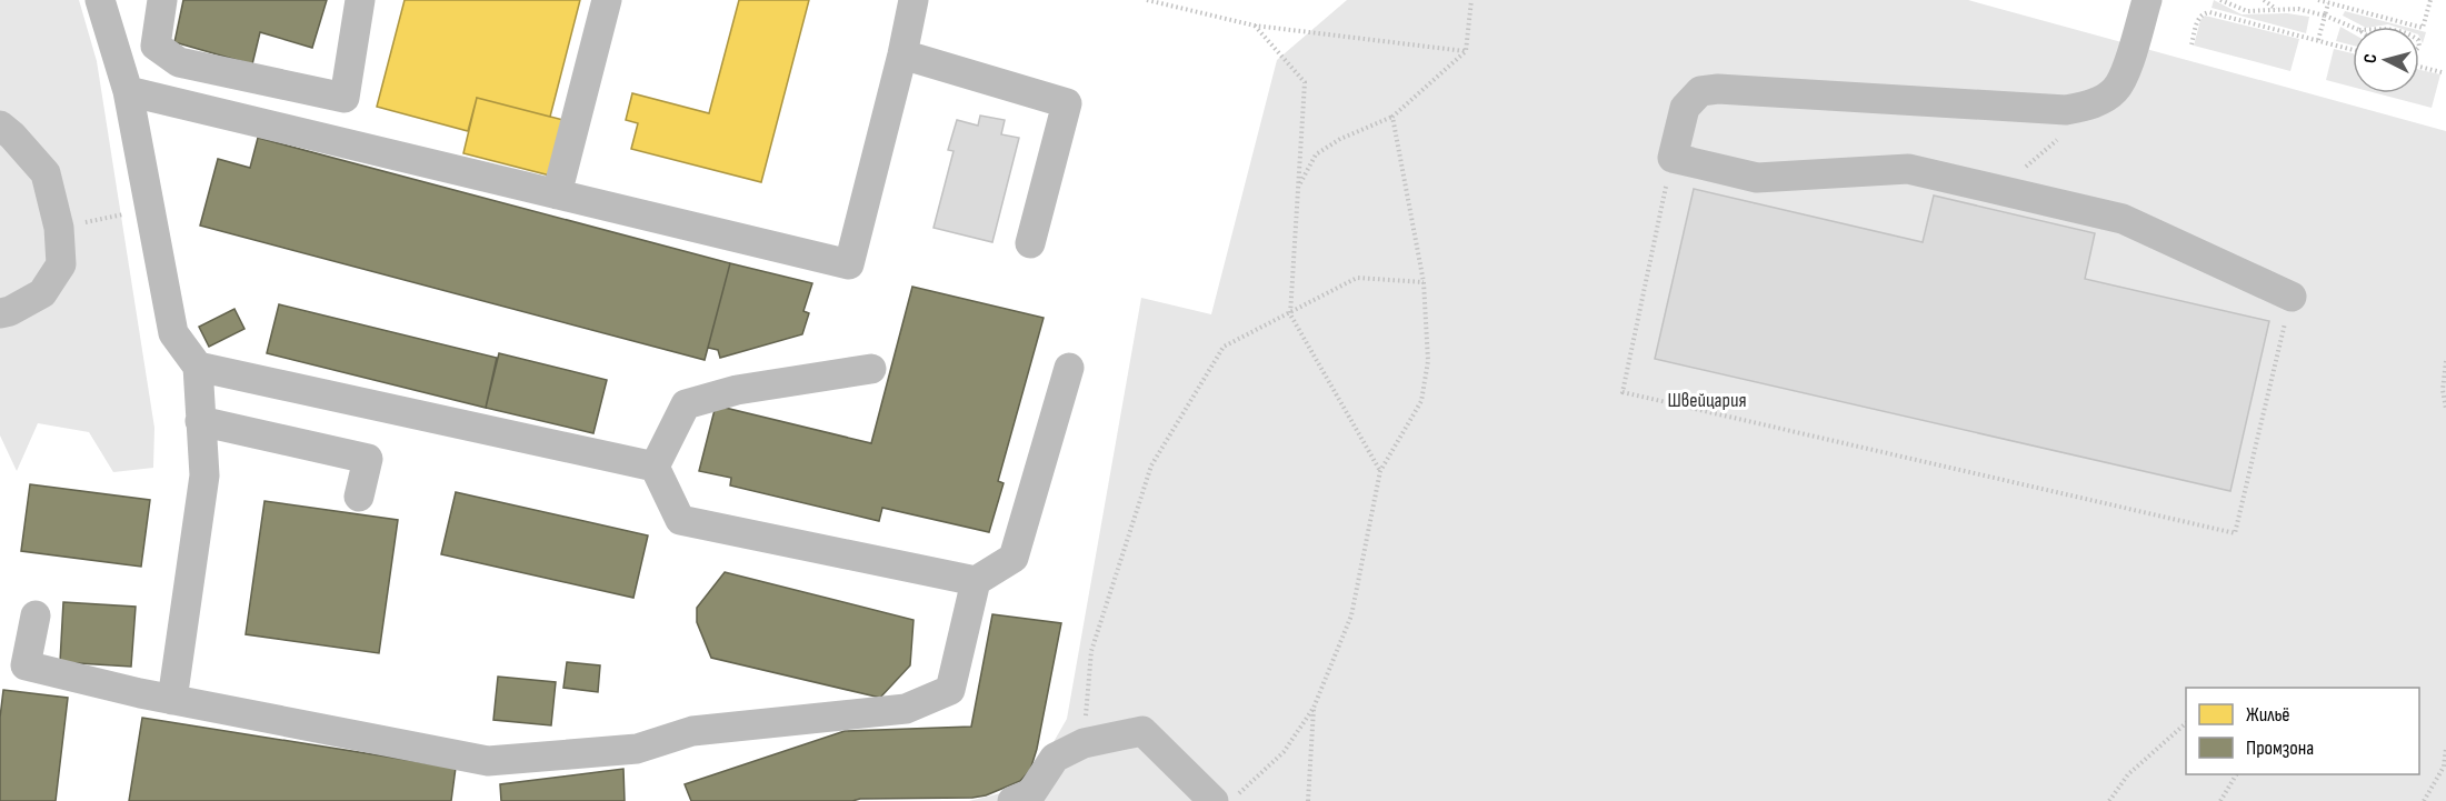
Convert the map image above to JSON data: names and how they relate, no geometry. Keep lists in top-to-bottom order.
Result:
{
  "parks": ["Швейцария"],
  "legend": ["Жильё", "Промзона"],
  "north": "left"
}
